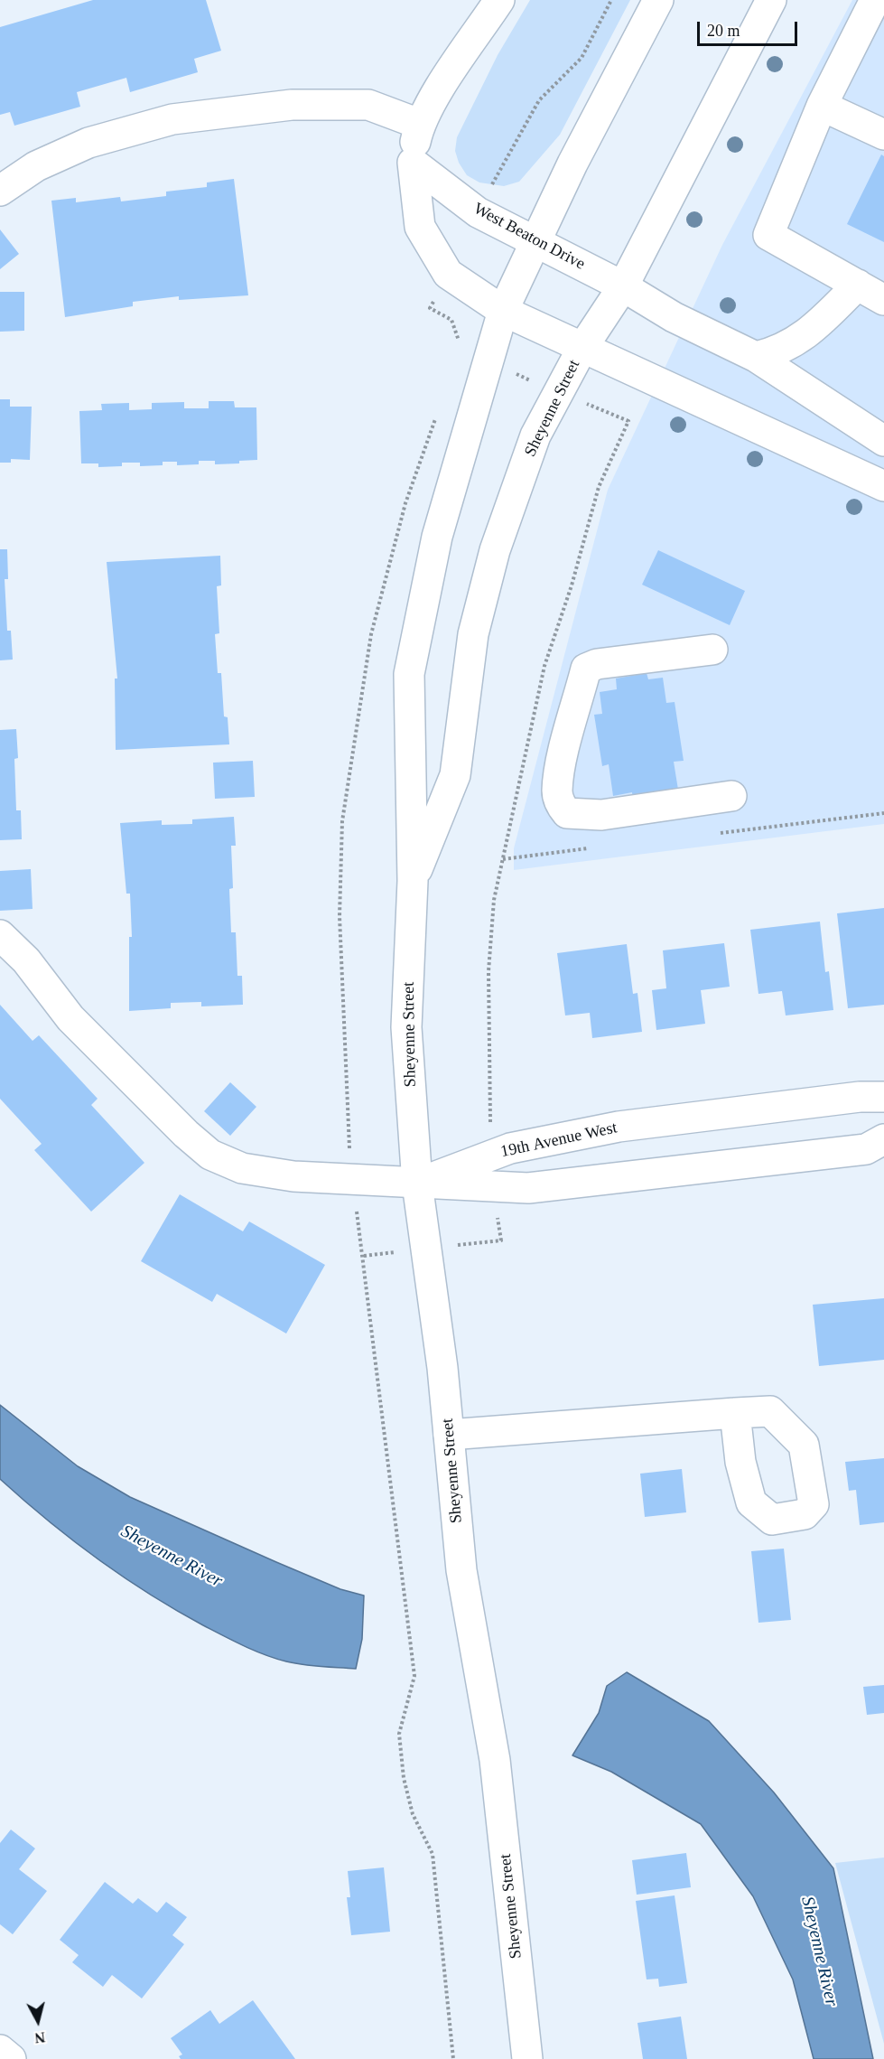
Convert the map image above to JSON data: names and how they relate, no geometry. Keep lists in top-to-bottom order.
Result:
{
  "streets": {
    "main road": ["West Beaton Drive", "Sheyenne Street", "19th Avenue West"]
  },
  "crossings": [
    ["West Beaton Drive", "Sheyenne Street"],
    ["Sheyenne Street", "19th Avenue West"]
  ],
  "water": ["Sheyenne River"],
  "scale_bar": "20 m",
  "north": "bottom"
}
